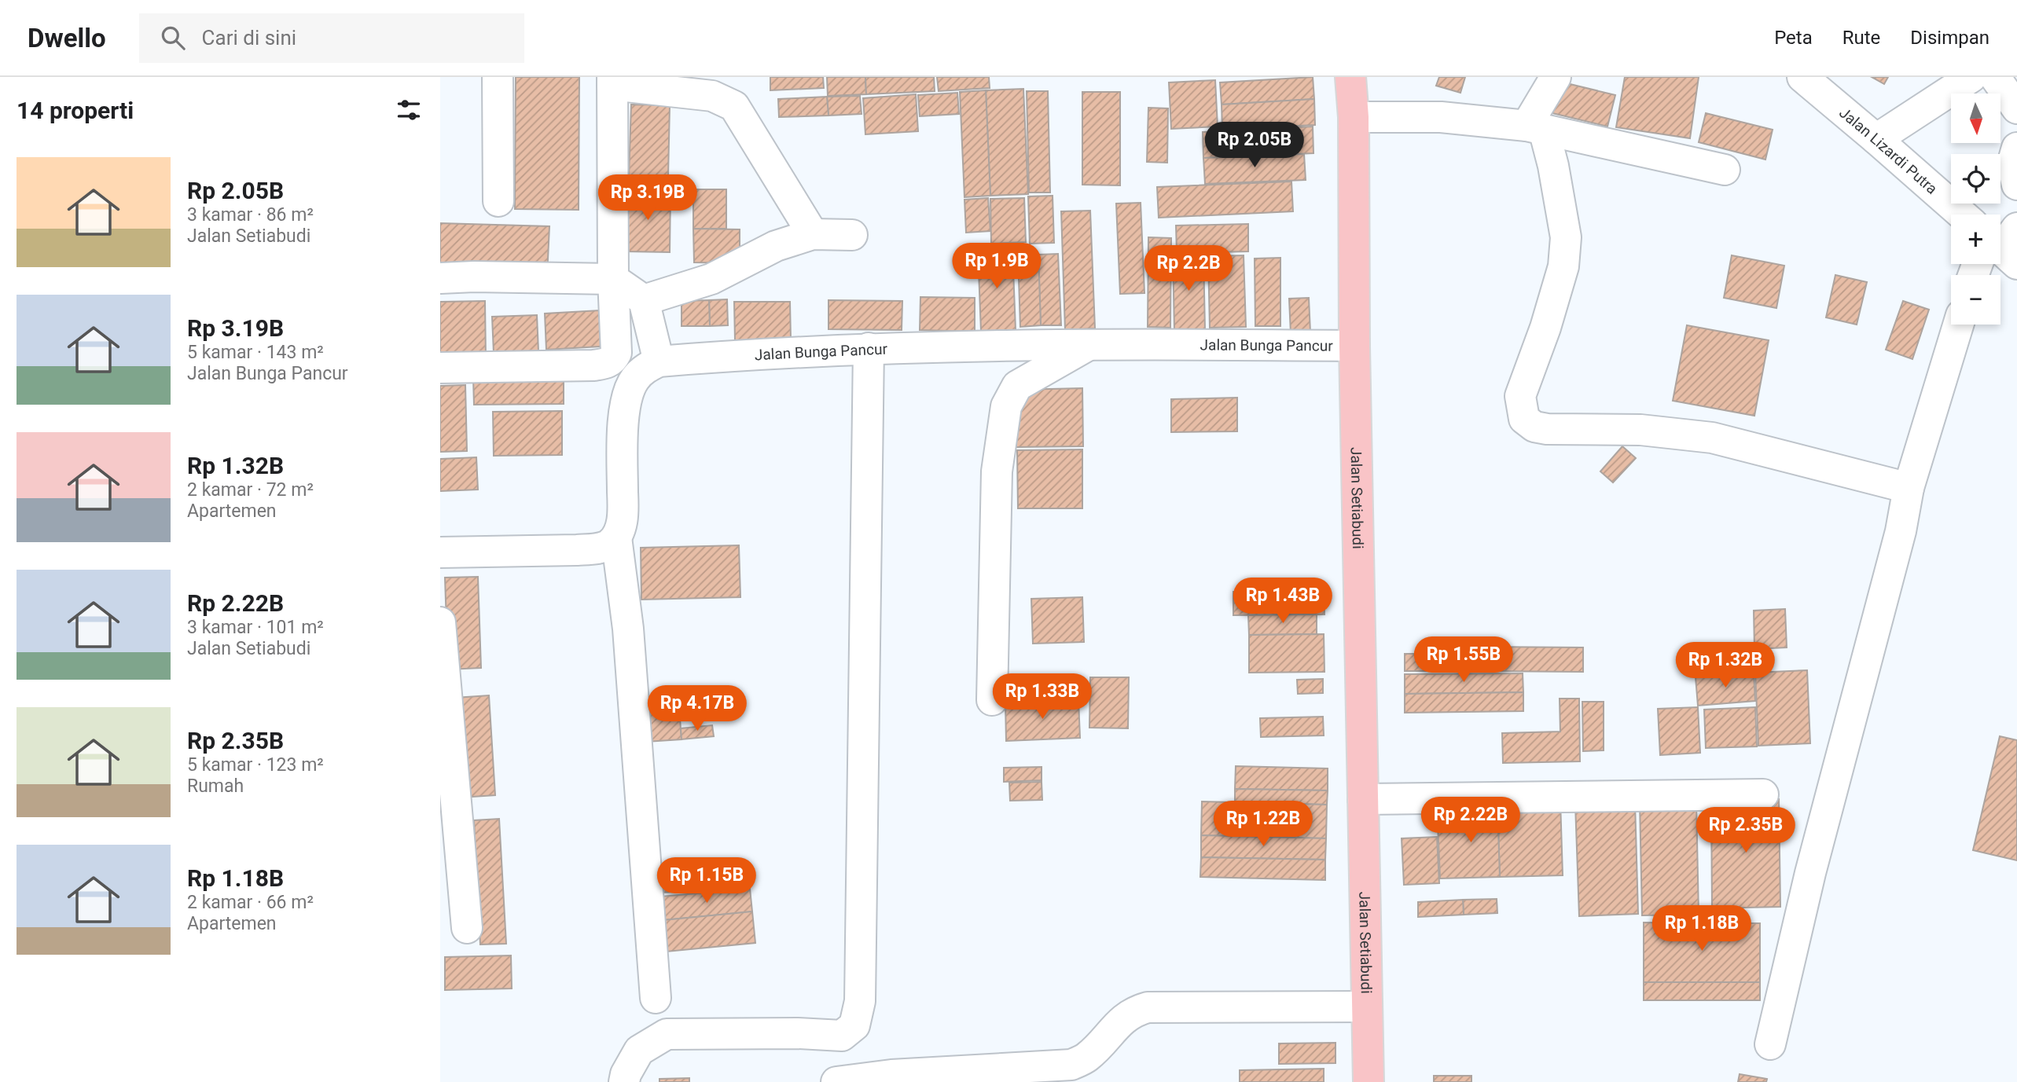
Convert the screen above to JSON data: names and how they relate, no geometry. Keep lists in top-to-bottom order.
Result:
{
  "streets": {
    "main road": ["Jalan Setiabudi"],
    "street": ["Jalan Lizardi Putra", "Jalan Bunga Pancur"]
  },
  "crossings": [
    ["Jalan Bunga Pancur", "Jalan Setiabudi"]
  ],
  "north": "bottom",
  "page": {
    "header": "Dwello",
    "search": "Cari di sini",
    "nav": ["Peta", "Rute", "Disimpan"],
    "heading": "14 properti",
    "map_buttons": ["+", "−"],
    "price": [
      "Rp 2.05B",
      "Rp 3.19B",
      "Rp 1.9B",
      "Rp 2.2B",
      "Rp 1.43B",
      "Rp 1.55B",
      "Rp 1.32B",
      "Rp 1.33B",
      "Rp 4.17B",
      "Rp 2.22B",
      "Rp 1.22B",
      "Rp 2.35B",
      "Rp 1.15B",
      "Rp 1.18B"
    ],
    "list": [
      {
        "name": "Rp 2.05B",
        "note": "3 kamar · 86 m² · Jalan Setiabudi"
      },
      {
        "name": "Rp 3.19B",
        "note": "5 kamar · 143 m² · Jalan Bunga Pancur"
      },
      {
        "name": "Rp 1.32B",
        "note": "2 kamar · 72 m² · Apartemen"
      },
      {
        "name": "Rp 2.22B",
        "note": "3 kamar · 101 m² · Jalan Setiabudi"
      },
      {
        "name": "Rp 2.35B",
        "note": "5 kamar · 123 m² · Rumah"
      },
      {
        "name": "Rp 1.18B",
        "note": "2 kamar · 66 m² · Apartemen"
      }
    ]
  }
}
